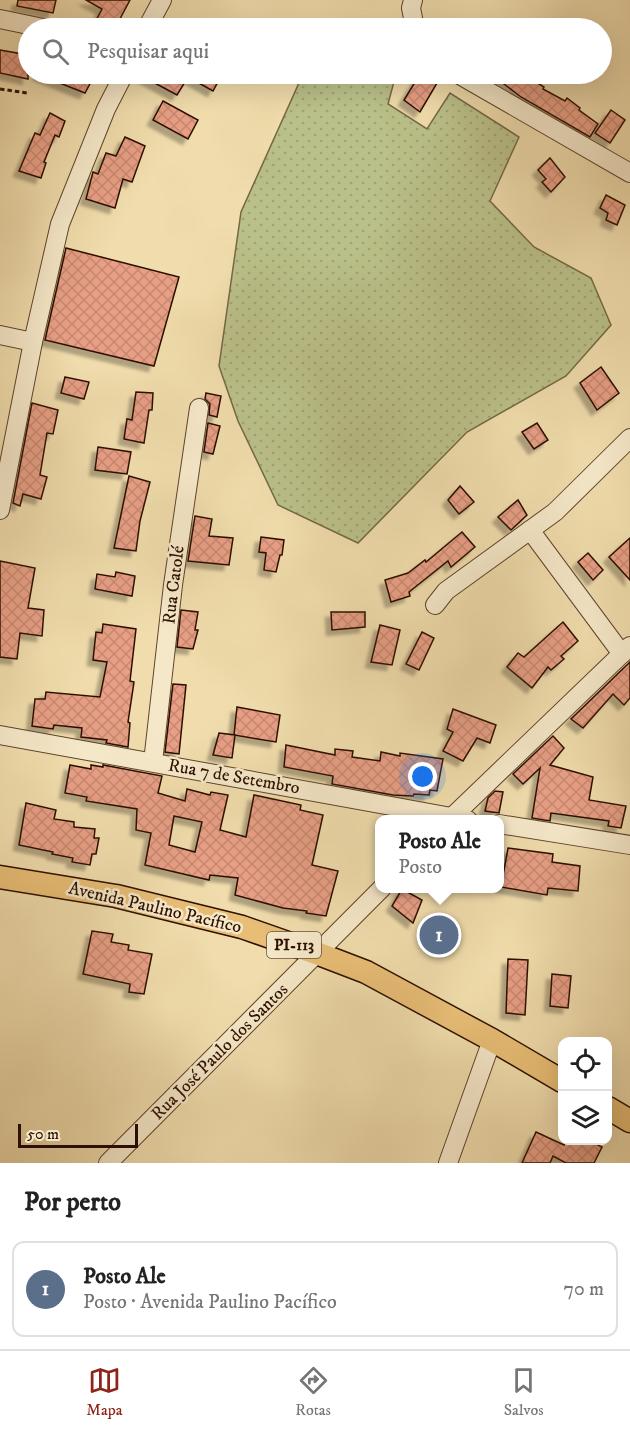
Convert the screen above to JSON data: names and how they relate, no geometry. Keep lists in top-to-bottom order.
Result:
{
  "streets": {
    "main road": ["Avenida Paulino Pacífico", "PI-113"],
    "street": ["Rua Catolé", "Rua 7 de Setembro", "Rua José Paulo dos Santos"]
  },
  "crossings": [
    ["Rua Catolé", "Rua 7 de Setembro"],
    ["Avenida Paulino Pacífico", "Rua José Paulo dos Santos"]
  ],
  "scale_bar": "50 m",
  "page": {
    "search": "Pesquisar aqui",
    "popup": ["Posto Ale", "Posto"],
    "pins": "1",
    "scale": "50 m",
    "heading": "Por perto",
    "list": [
      {
        "mark": "1",
        "name": "Posto Ale",
        "note": "Posto · Avenida Paulino Pacífico",
        "value": "70 m"
      }
    ],
    "nav": ["Mapa", "Rotas", "Salvos"]
  }
}
